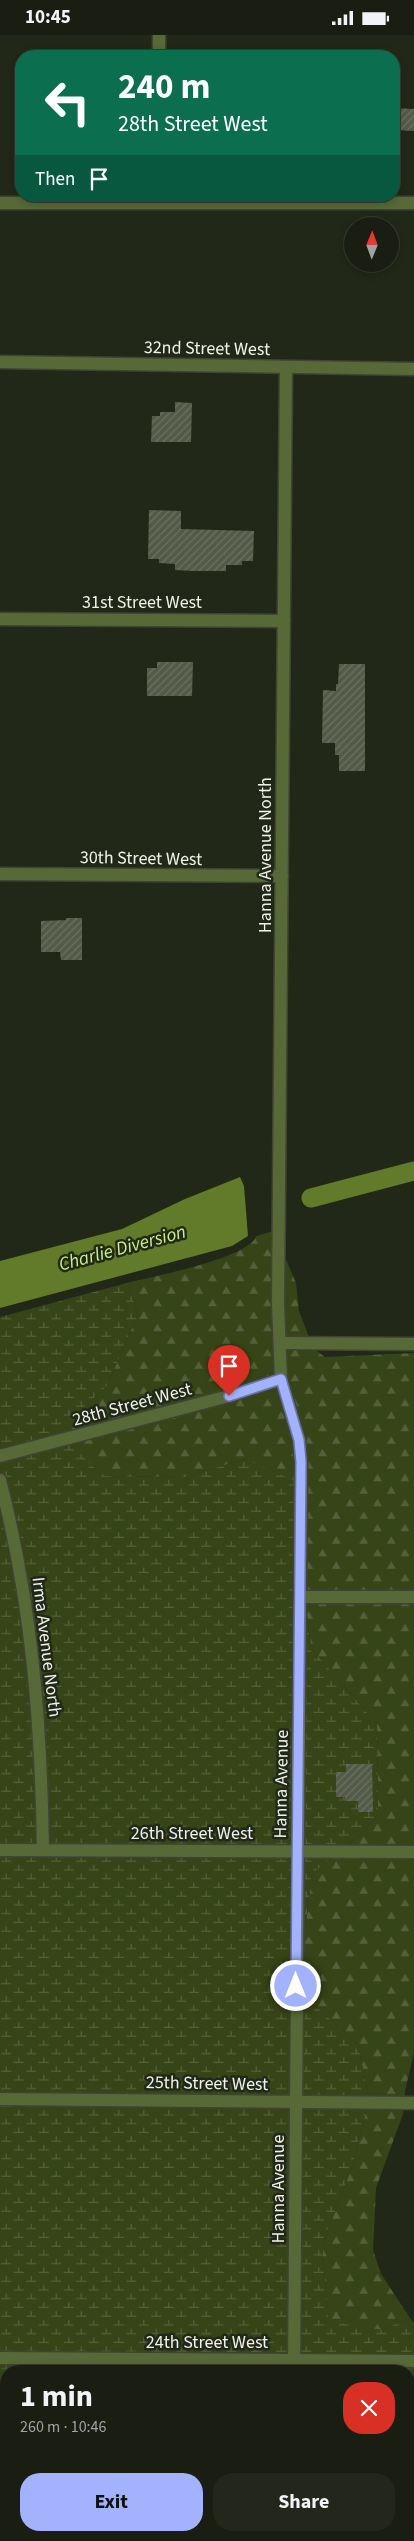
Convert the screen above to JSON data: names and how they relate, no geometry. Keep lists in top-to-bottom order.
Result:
{
  "streets": {
    "street": [
      "32nd Street West",
      "31st Street West",
      "Hanna Avenue North",
      "30th Street West",
      "28th Street West",
      "Irma Avenue North",
      "Hanna Avenue",
      "26th Street West",
      "25th Street West",
      "24th Street West"
    ]
  },
  "crossings": [
    ["32nd Street West", "Hanna Avenue North"],
    ["31st Street West", "Hanna Avenue North"],
    ["Hanna Avenue North", "30th Street West"],
    ["28th Street West", "Hanna Avenue"],
    ["Irma Avenue North", "26th Street West"],
    ["Hanna Avenue", "26th Street West"],
    ["Hanna Avenue", "25th Street West"]
  ],
  "water": ["Charlie Diversion"],
  "north": "top",
  "page": {
    "status": "10:45",
    "turn": ["240 m", "28th Street West"],
    "then": "Then",
    "heading": ["1 min", "260 m · 10:46"],
    "buttons": ["Exit", "Share"]
  }
}
